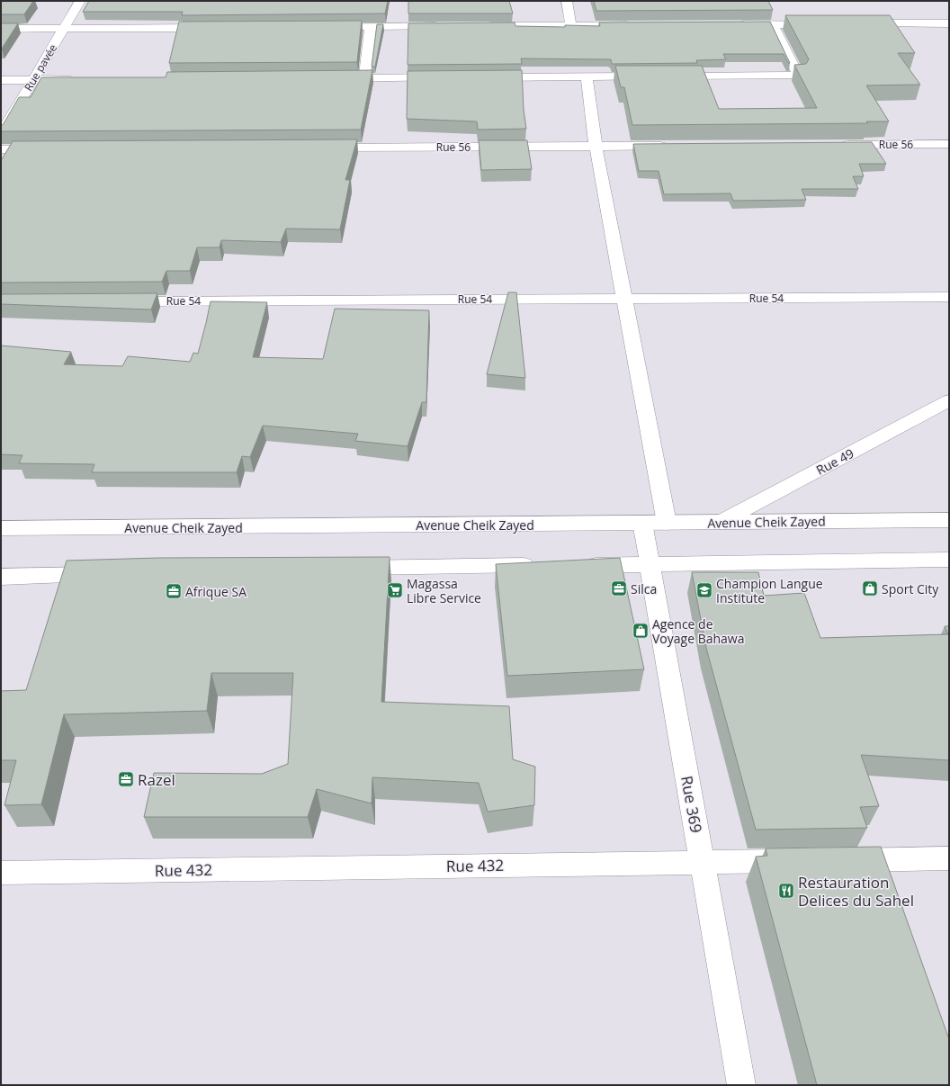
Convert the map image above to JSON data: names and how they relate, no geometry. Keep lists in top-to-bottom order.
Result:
{
  "streets": {
    "street": [
      "Rue pavée",
      "Rue 56",
      "Rue 54",
      "Rue 49",
      "Avenue Cheik Zayed",
      "Rue 369",
      "Rue 432"
    ]
  },
  "crossings": [
    ["Rue 49", "Avenue Cheik Zayed"],
    ["Avenue Cheik Zayed", "Rue 369"],
    ["Rue 369", "Rue 432"]
  ],
  "places": {
    "office": ["Silca", "Afrique SA", "Razel"],
    "shop": ["Sport City", "Agence de Voyage Bahawa"],
    "supermarket": ["Magassa Libre Service"],
    "school or university": ["Champion Langue Institute"],
    "restaurant": ["Restauration Delices du Sahel"]
  }
}
